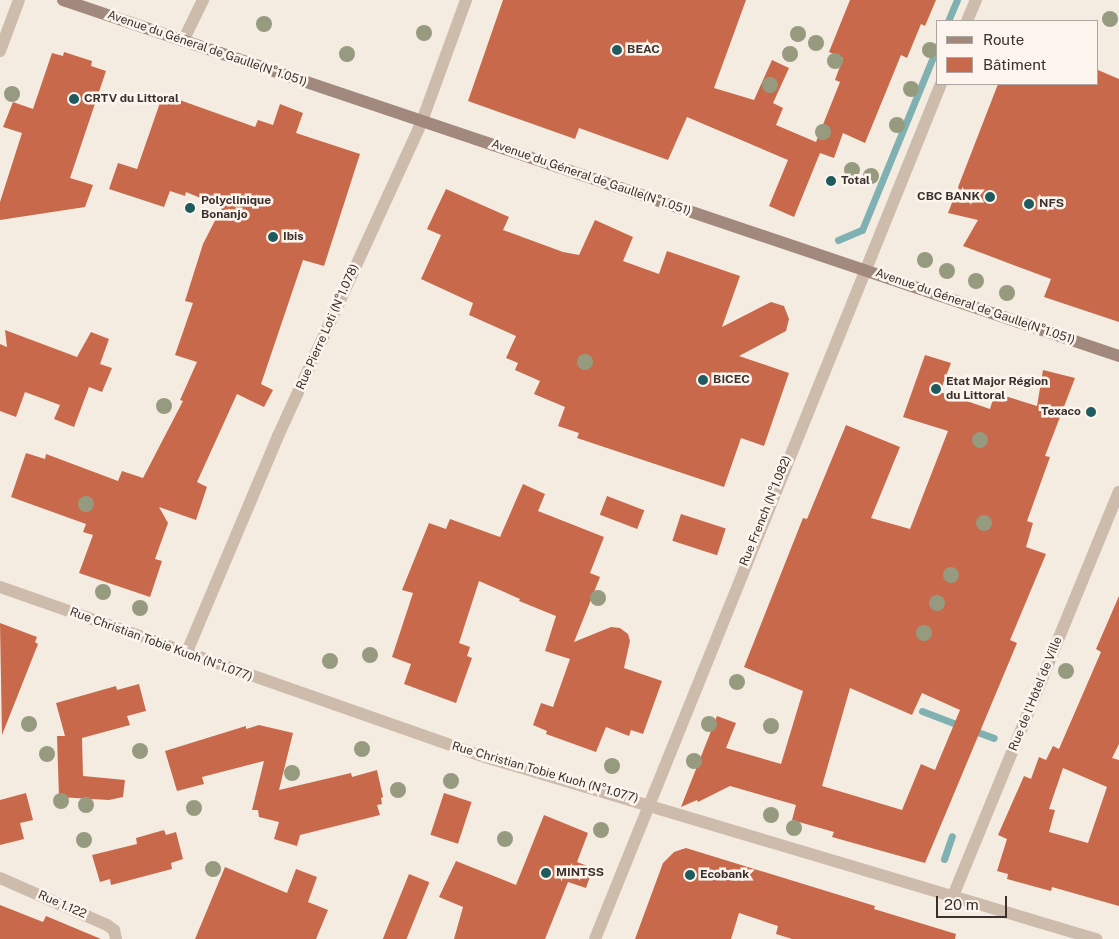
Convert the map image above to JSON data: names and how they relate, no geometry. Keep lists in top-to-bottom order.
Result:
{
  "streets": {
    "main road": ["Avenue du Géneral de Gaulle(N°1.051)"],
    "street": [
      "Rue Pierre Loti (N°1.078)",
      "Rue French (N°1.082)",
      "Rue Christian Tobie Kuoh (N°1.077)",
      "Rue de l'Hôtel de Ville",
      "Rue 1.122"
    ]
  },
  "crossings": [
    ["Avenue du Géneral de Gaulle(N°1.051)", "Rue Pierre Loti (N°1.078)"],
    ["Avenue du Géneral de Gaulle(N°1.051)", "Rue French (N°1.082)"],
    ["Rue Pierre Loti (N°1.078)", "Rue Christian Tobie Kuoh (N°1.077)"],
    ["Rue French (N°1.082)", "Rue Christian Tobie Kuoh (N°1.077)"],
    ["Rue Christian Tobie Kuoh (N°1.077)", "Rue de l'Hôtel de Ville"]
  ],
  "places": [
    "BEAC",
    "CRTV du Littoral",
    "Total",
    "CBC BANK",
    "NFS",
    "Polyclinique Bonanjo",
    "Ibis",
    "BICEC",
    "Etat Major Région du Littoral",
    "Texaco",
    "MINTSS",
    "Ecobank"
  ],
  "legend": ["Route", "Bâtiment"],
  "scale_bar": "20 m"
}
